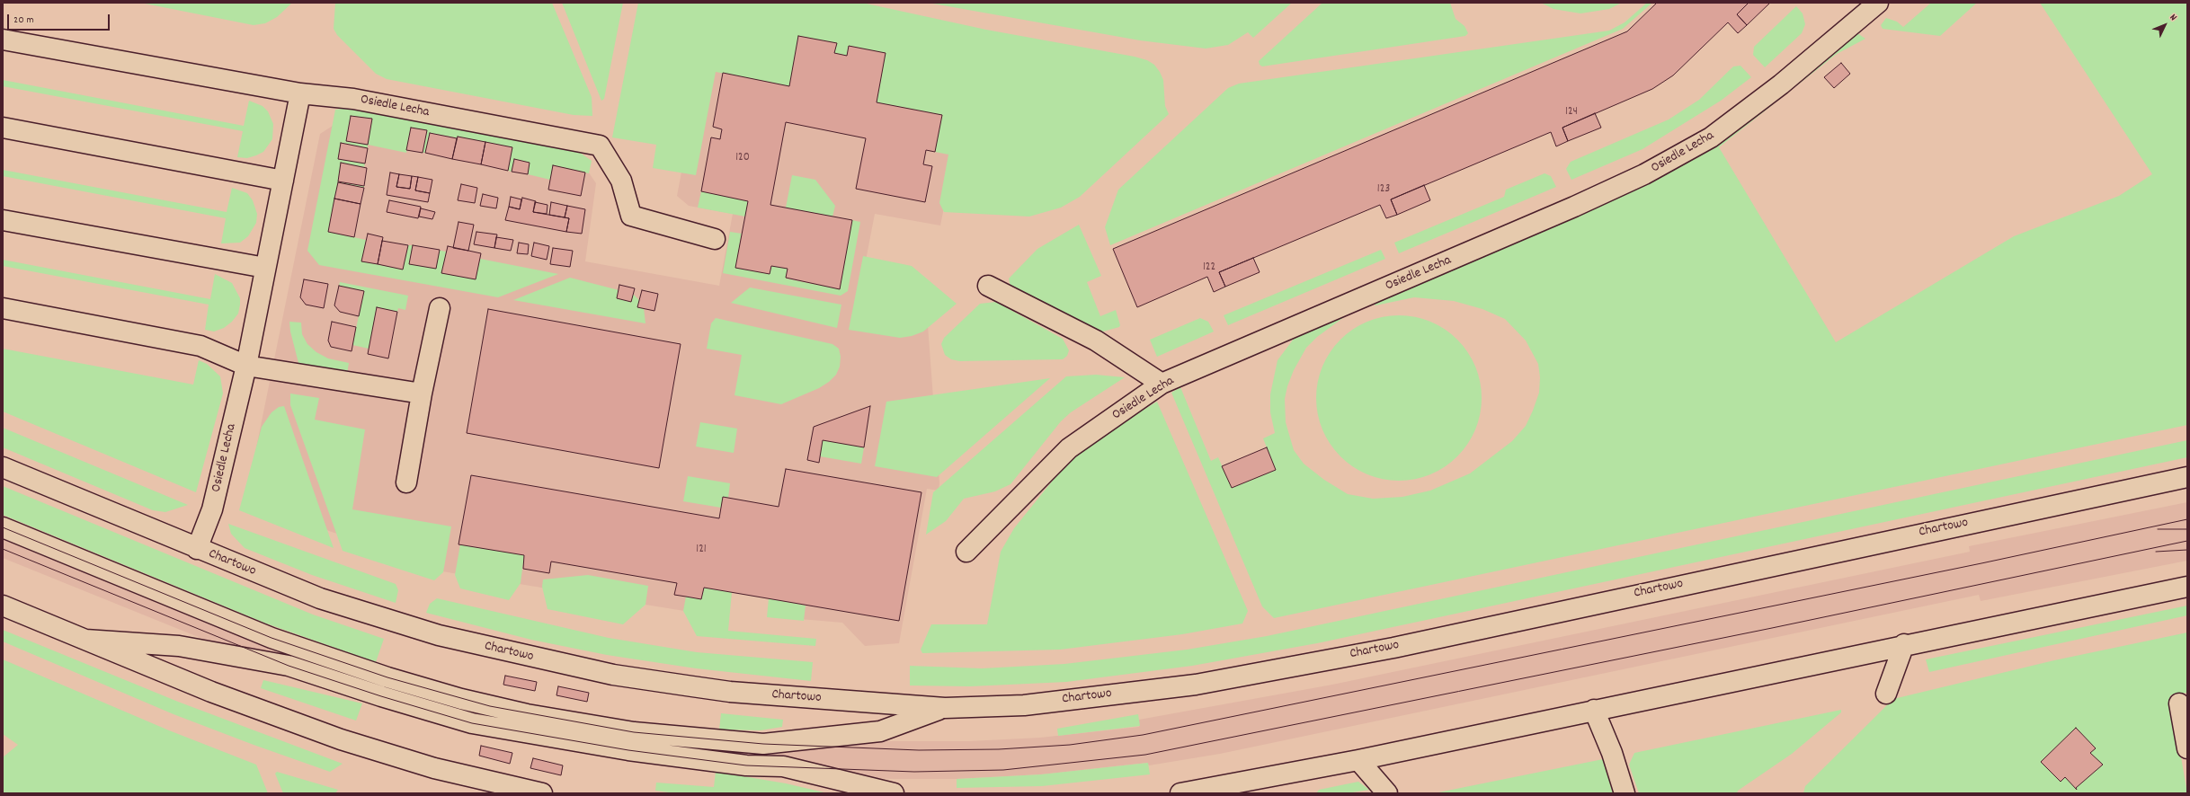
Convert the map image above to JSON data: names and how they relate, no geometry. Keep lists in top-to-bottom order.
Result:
{
  "streets": {
    "street": ["Osiedle Lecha", "Chartowo"]
  },
  "crossings": [
    ["Osiedle Lecha", "Chartowo"]
  ],
  "house_numbers": [
    "124",
    "120",
    "123",
    "122",
    "121"
  ],
  "scale_bar": "20 m",
  "north": "top right"
}
